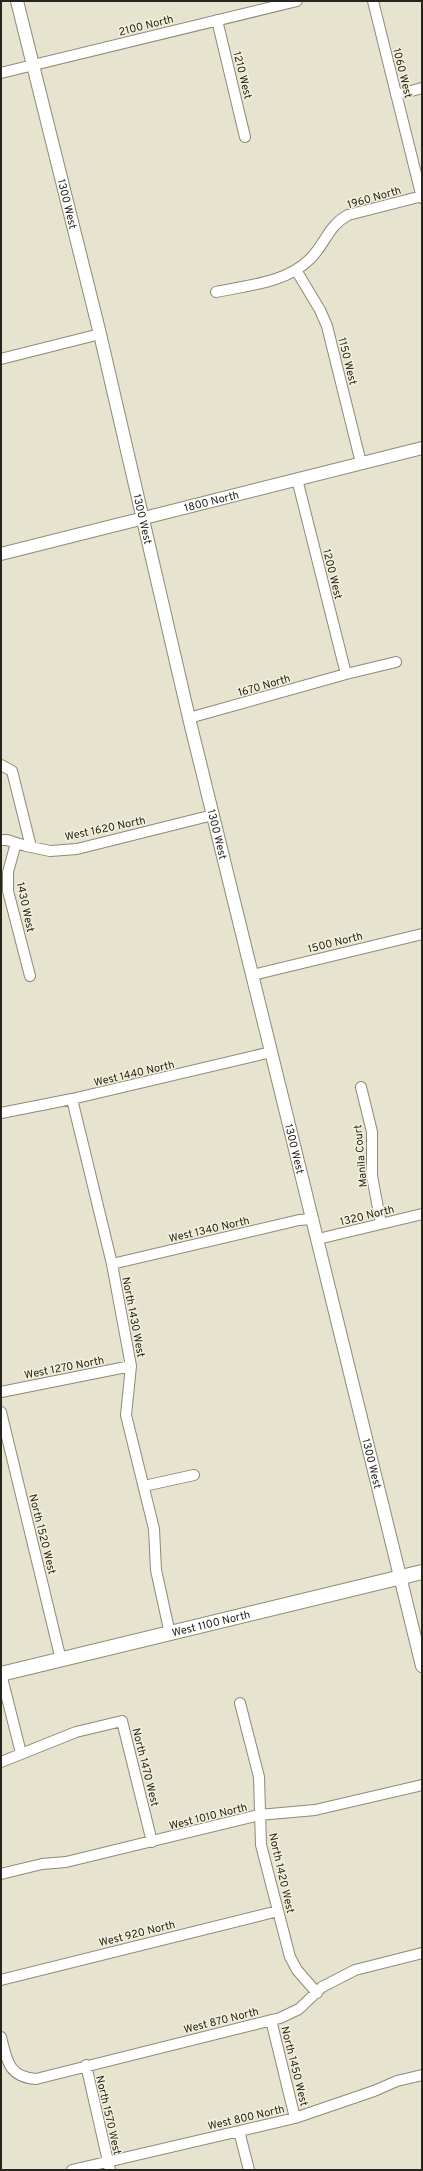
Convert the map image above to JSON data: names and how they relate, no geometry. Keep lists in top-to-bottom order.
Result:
{
  "streets": {
    "main road": ["West 1100 North"],
    "street": [
      "2100 North",
      "1060 West",
      "1210 West",
      "1960 North",
      "1300 West",
      "1150 West",
      "1800 North",
      "1200 West",
      "1670 North",
      "West 1620 North",
      "1430 West",
      "1500 North",
      "West 1440 North",
      "Manila Court",
      "1320 North",
      "West 1340 North",
      "North 1430 West",
      "West 1270 North",
      "North 1520 West",
      "North 1470 West",
      "West 1010 North",
      "North 1420 West",
      "West 920 North",
      "West 870 North",
      "North 1450 West",
      "North 1570 West",
      "West 800 North"
    ]
  },
  "crossings": [
    ["2100 North", "1210 West"],
    ["2100 North", "1300 West"],
    ["1060 West", "1960 North"],
    ["1960 North", "1150 West"],
    ["1300 West", "1800 North"],
    ["1300 West", "1670 North"],
    ["1300 West", "West 1620 North"],
    ["1300 West", "1500 North"],
    ["1300 West", "West 1440 North"],
    ["1300 West", "1320 North"],
    ["1300 West", "West 1340 North"],
    ["1300 West", "West 1100 North"],
    ["1150 West", "1800 North"],
    ["1800 North", "1200 West"],
    ["1200 West", "1670 North"],
    ["West 1620 North", "1430 West"],
    ["West 1440 North", "North 1430 West"],
    ["Manila Court", "1320 North"],
    ["West 1340 North", "North 1430 West"],
    ["North 1430 West", "West 1270 North"],
    ["North 1430 West", "West 1100 North"],
    ["North 1520 West", "West 1100 North"],
    ["North 1470 West", "West 1010 North"],
    ["West 1010 North", "North 1420 West"],
    ["North 1420 West", "West 920 North"],
    ["North 1420 West", "West 870 North"],
    ["West 870 North", "North 1450 West"],
    ["West 870 North", "North 1570 West"],
    ["North 1450 West", "West 800 North"],
    ["North 1570 West", "West 800 North"]
  ]
}
